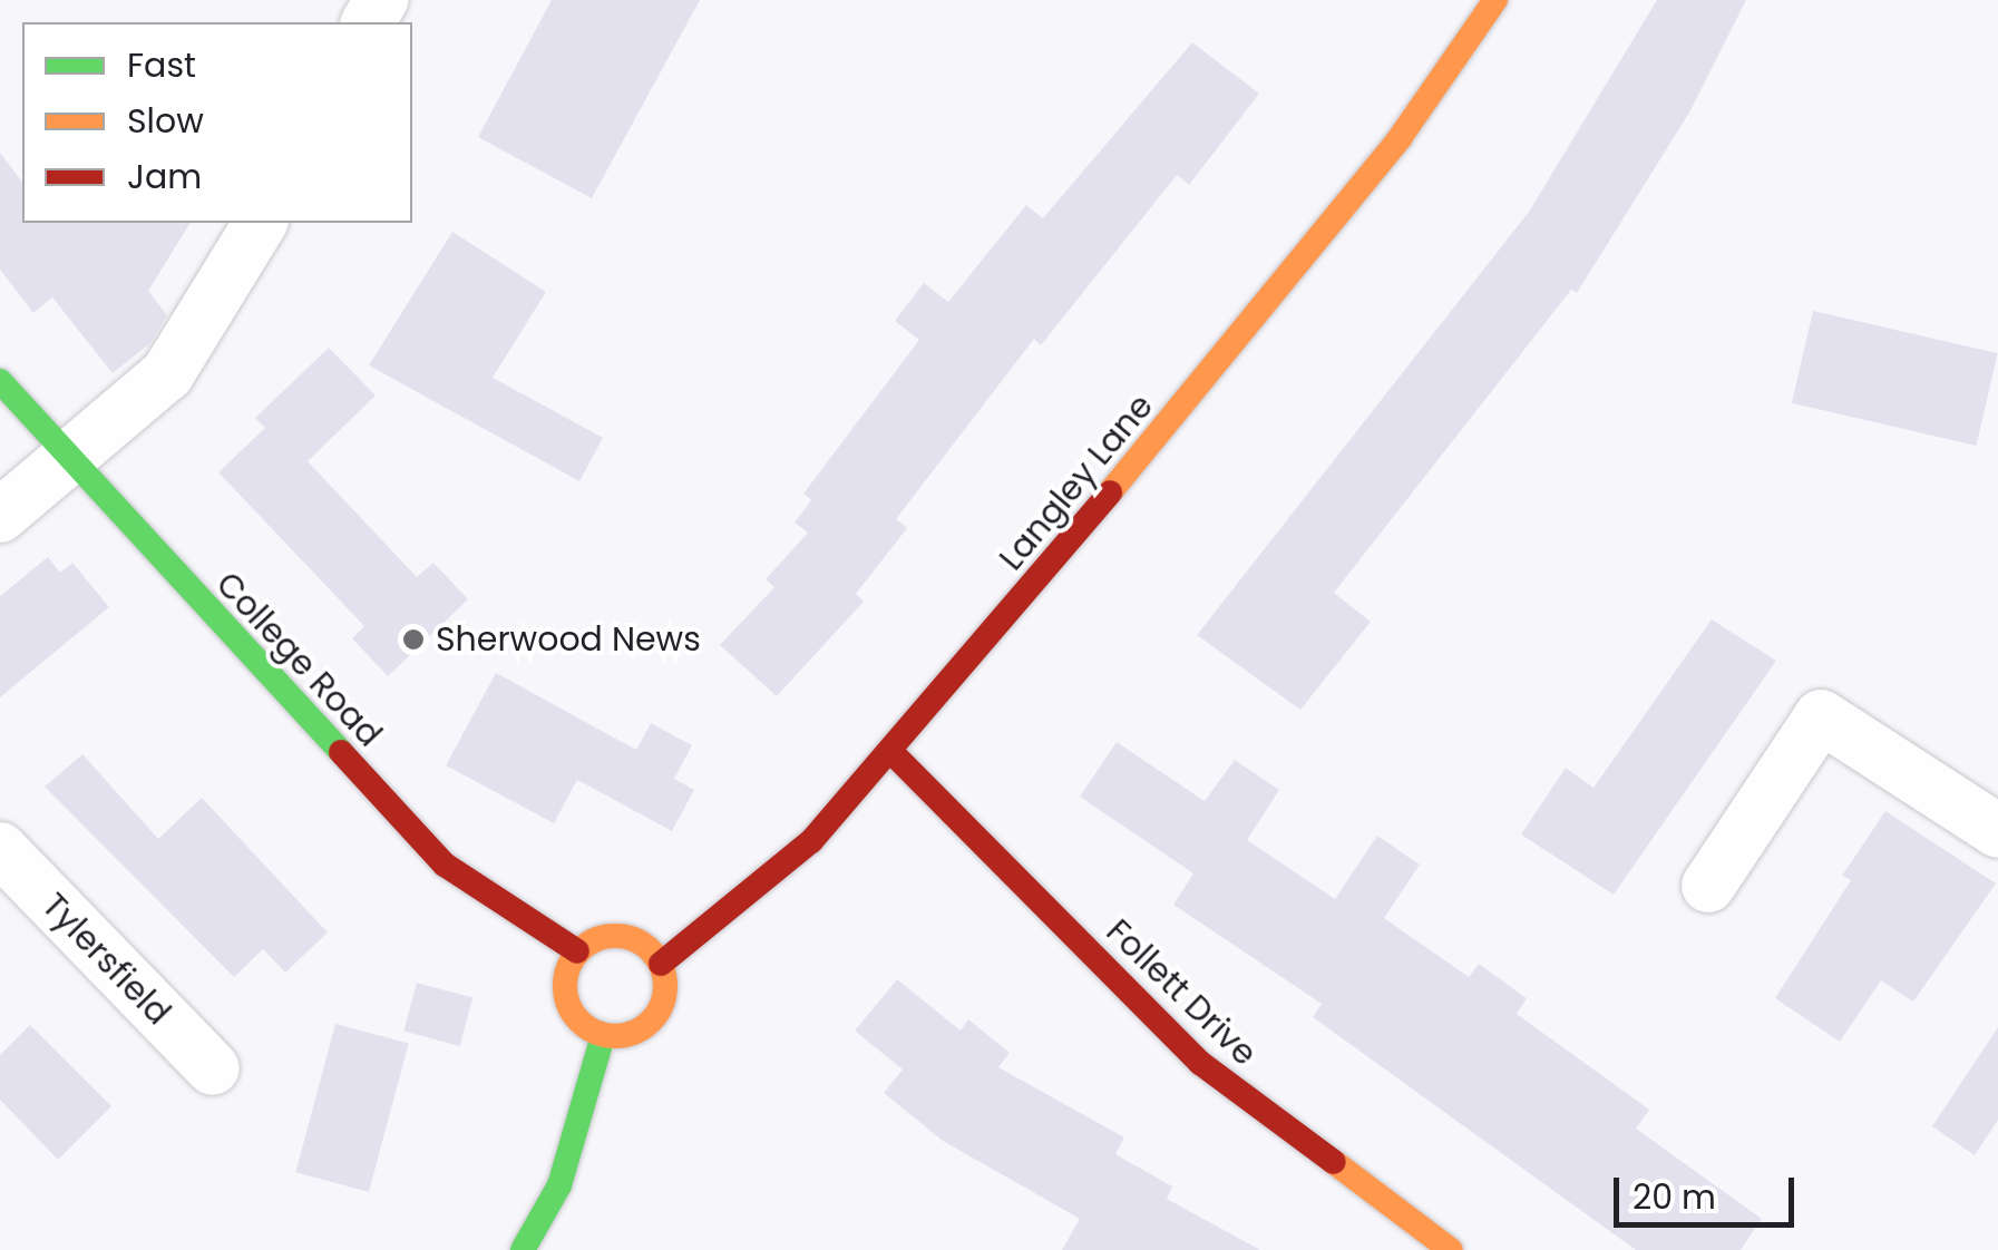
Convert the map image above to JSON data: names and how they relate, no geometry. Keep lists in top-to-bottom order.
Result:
{
  "streets": {
    "street": [
      "Langley Lane",
      "College Road",
      "Tylersfield",
      "Follett Drive"
    ]
  },
  "crossings": [
    ["Langley Lane", "College Road"],
    ["Langley Lane", "Follett Drive"]
  ],
  "places": ["Sherwood News"],
  "legend": ["Fast", "Slow", "Jam"],
  "scale_bar": "20 m"
}
